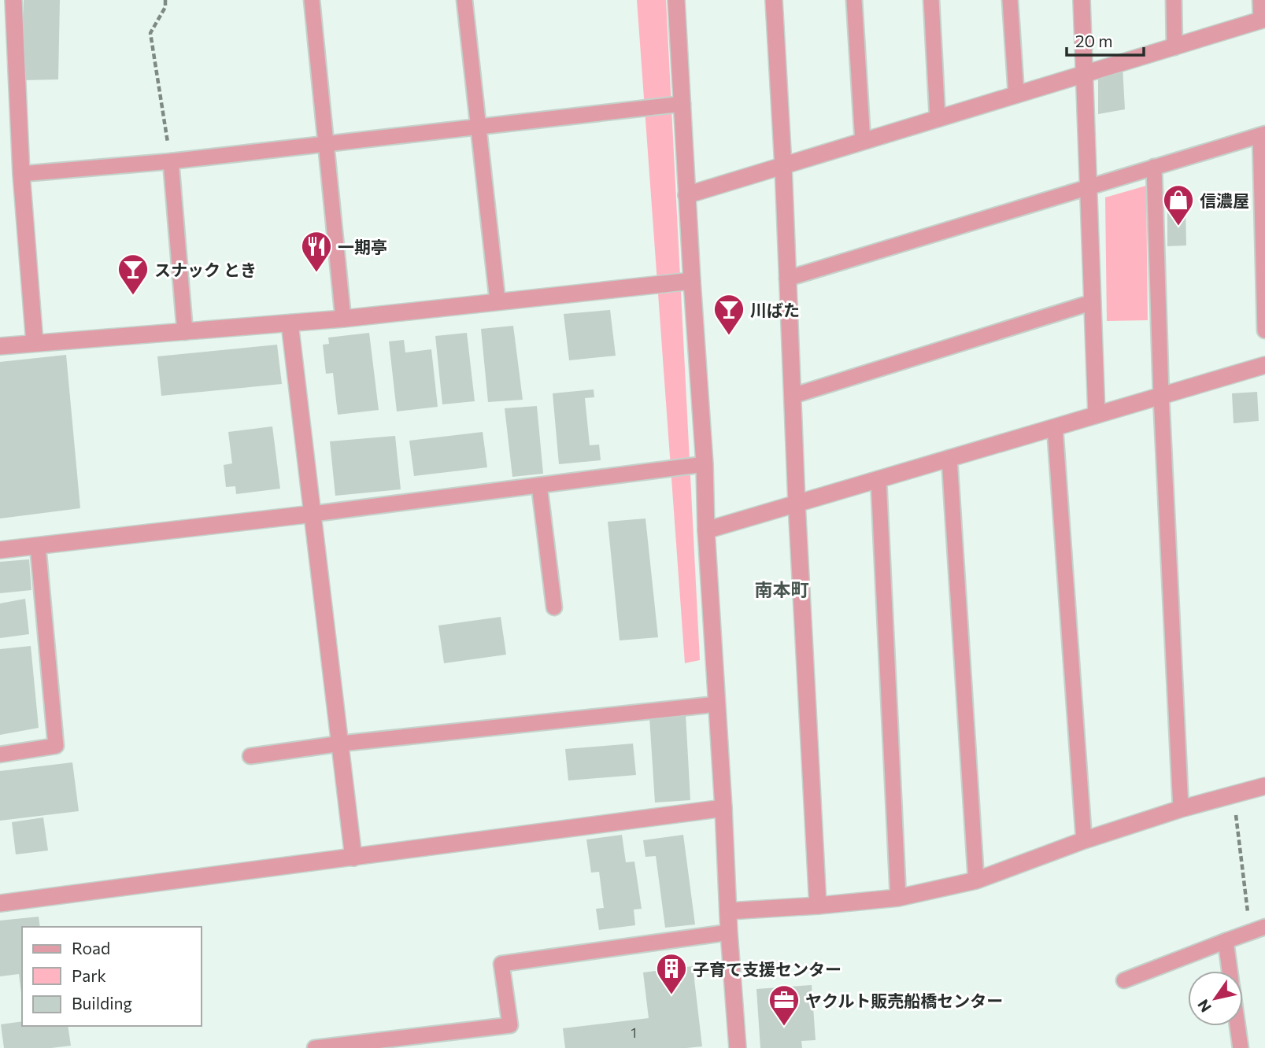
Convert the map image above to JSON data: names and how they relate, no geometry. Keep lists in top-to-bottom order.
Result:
{
  "districts": ["南本町"],
  "places": {
    "shop": ["信濃屋"],
    "restaurant": ["一期亭"],
    "bar": ["スナック とき", "川ばた"],
    "building": ["子育て支援センター"],
    "office": ["ヤクルト販売船橋センター"]
  },
  "house_numbers": ["1"],
  "legend": ["Road", "Park", "Building"],
  "scale_bar": "20 m",
  "north": "bottom left"
}
